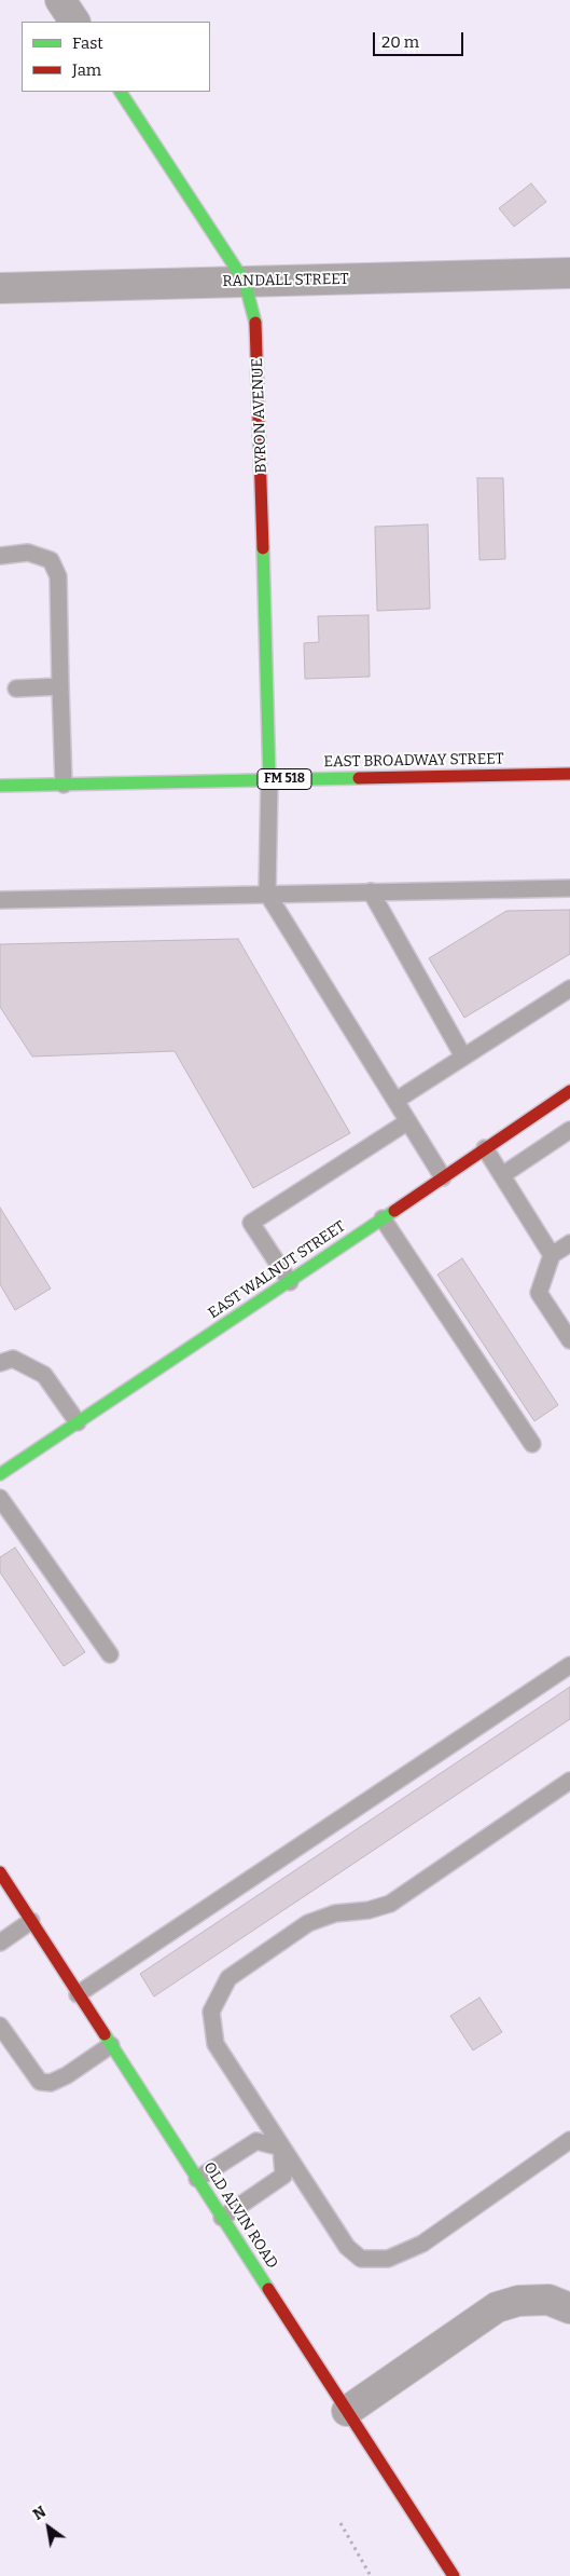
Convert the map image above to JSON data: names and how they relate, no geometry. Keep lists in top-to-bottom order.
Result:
{
  "streets": {
    "street": [
      "RANDALL STREET",
      "BYRON AVENUE",
      "EAST BROADWAY STREET",
      "FM 518",
      "EAST WALNUT STREET",
      "OLD ALVIN ROAD"
    ]
  },
  "crossings": [
    ["RANDALL STREET", "BYRON AVENUE"],
    ["BYRON AVENUE", "EAST BROADWAY STREET"]
  ],
  "legend": ["Fast", "Jam"],
  "scale_bar": "20 m",
  "north": "top left"
}
